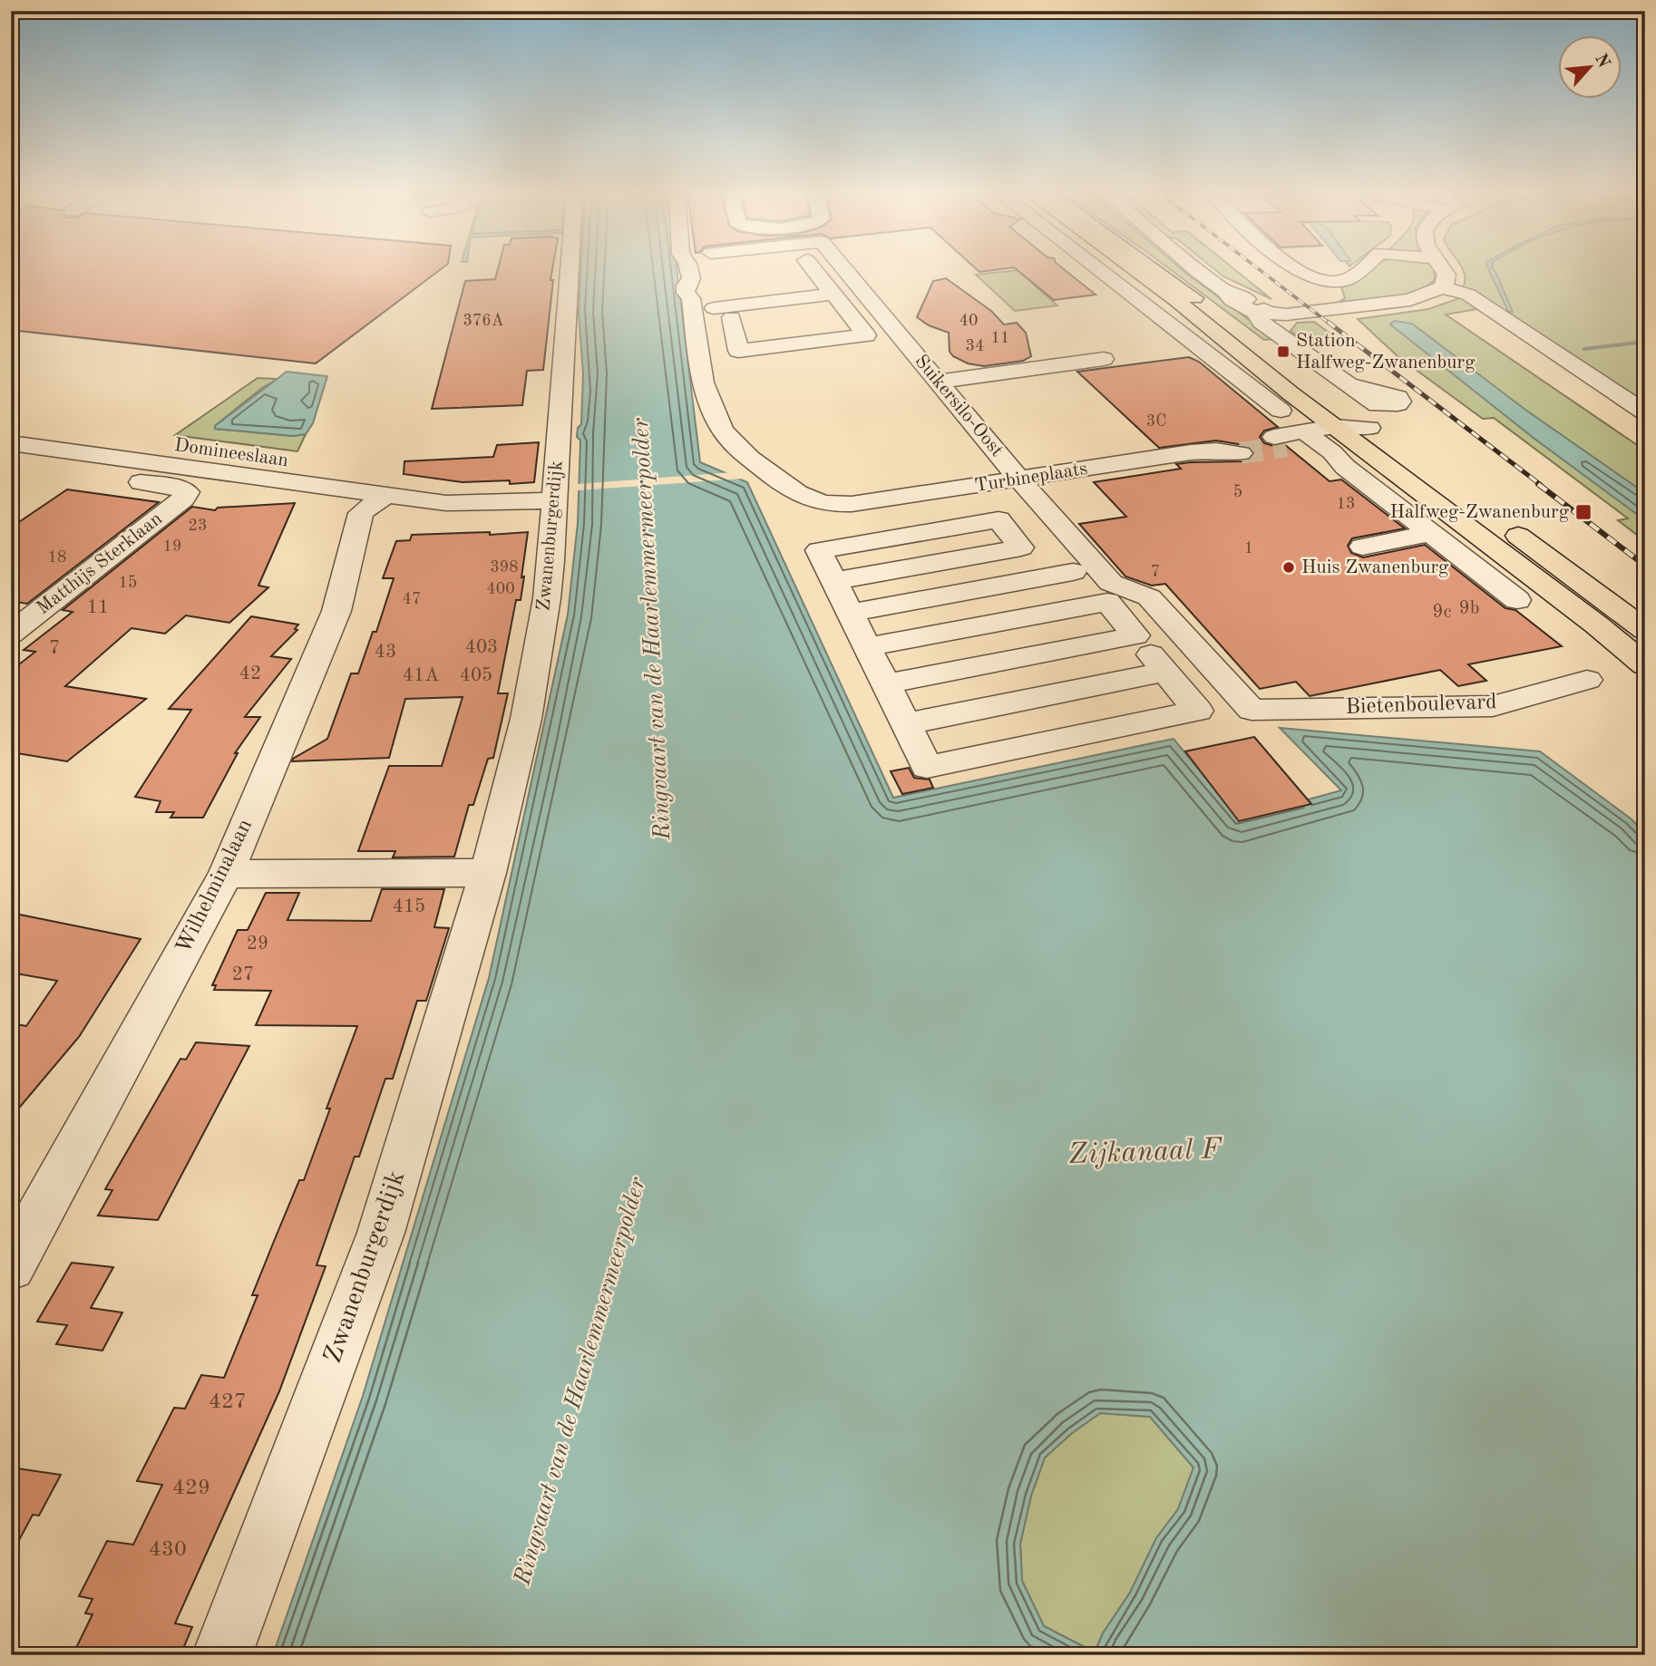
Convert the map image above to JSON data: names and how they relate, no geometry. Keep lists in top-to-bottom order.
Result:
{
  "streets": {
    "street": [
      "Suikersilo-Oost",
      "Domineeslaan",
      "Turbineplaats",
      "Zwanenburgerdijk",
      "Matthijs Sterklaan",
      "Bietenboulevard",
      "Wilhelminalaan"
    ]
  },
  "crossings": [
    ["Suikersilo-Oost", "Turbineplaats"],
    ["Suikersilo-Oost", "Bietenboulevard"],
    ["Domineeslaan", "Zwanenburgerdijk"],
    ["Domineeslaan", "Wilhelminalaan"]
  ],
  "water": ["Ringvaart van de Haarlemmermeerpolder", "Zijkanaal F"],
  "places": {
    "transit": ["Station Halfweg-Zwanenburg", "Halfweg-Zwanenburg"],
    "other": ["Huis Zwanenburg"]
  },
  "house_numbers": [
    "376A",
    "40",
    "11",
    "34",
    "3C",
    "5",
    "13",
    "23",
    "19",
    "1",
    "18",
    "398",
    "7",
    "15",
    "400",
    "47",
    "11",
    "9b",
    "9c",
    "403",
    "7",
    "43",
    "42",
    "41A",
    "405",
    "415",
    "29",
    "27",
    "427",
    "429",
    "430"
  ],
  "north": "top right"
}
